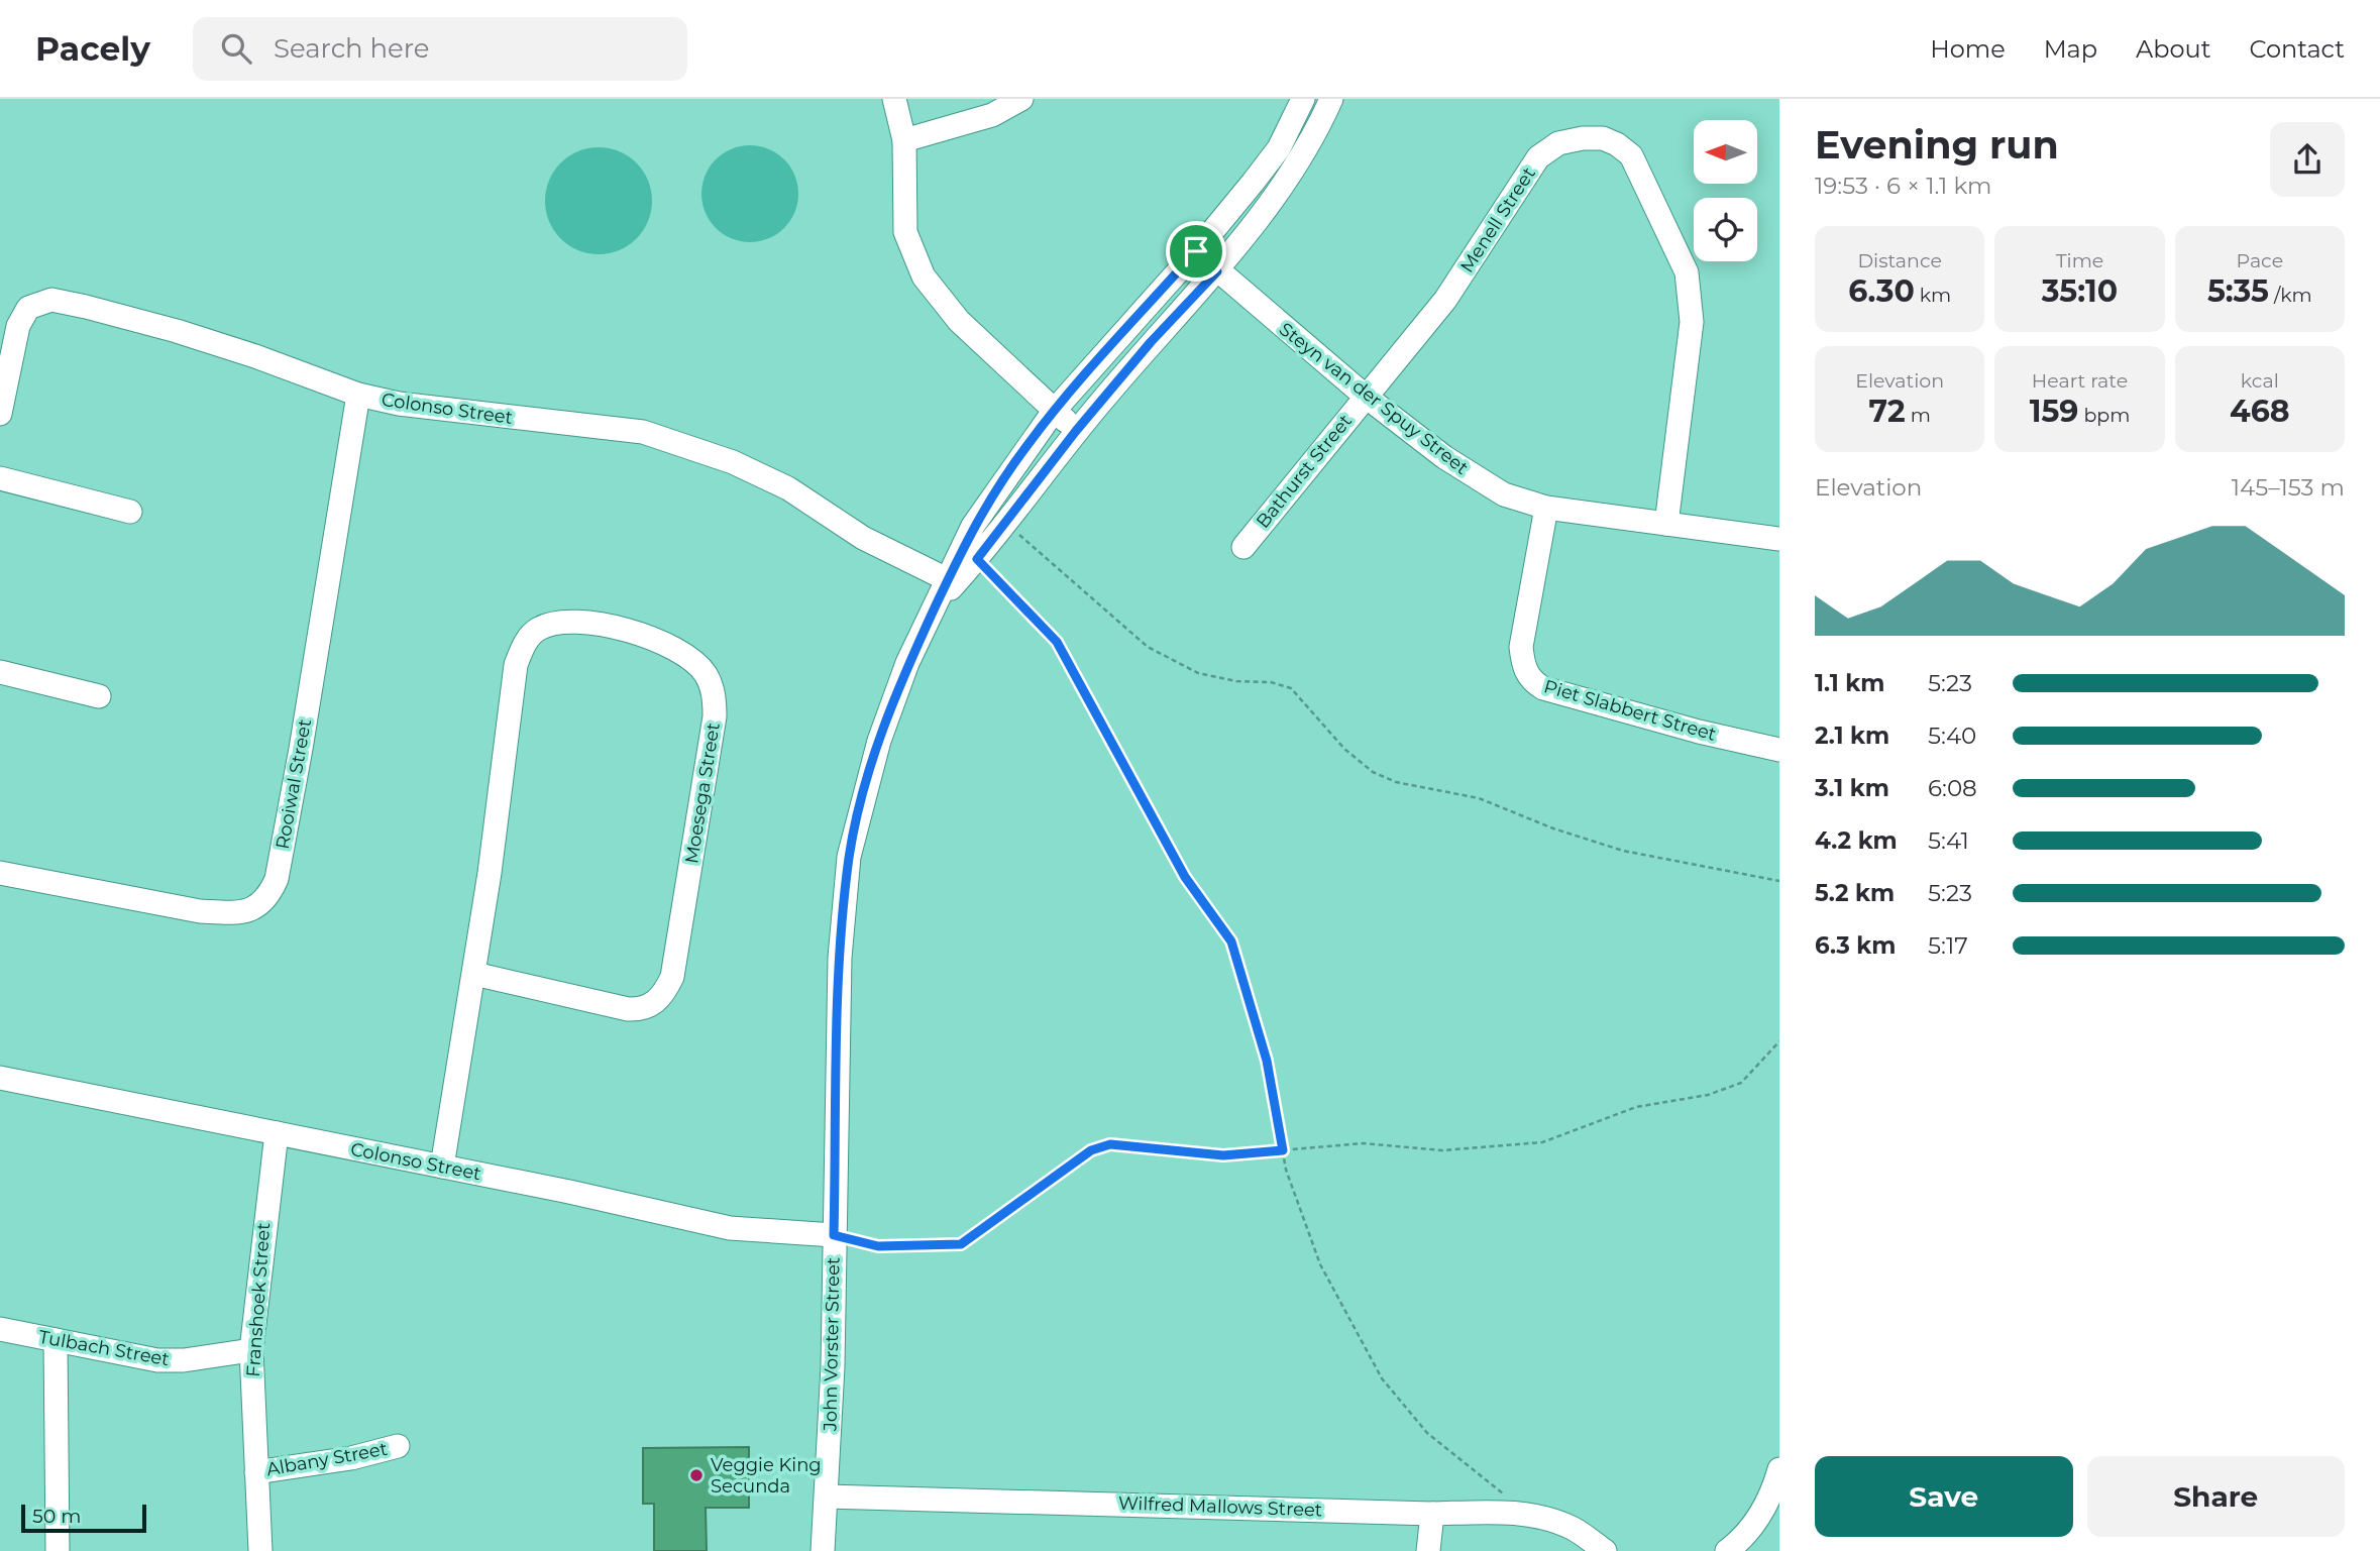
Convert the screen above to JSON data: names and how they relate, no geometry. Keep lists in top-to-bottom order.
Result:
{
  "streets": {
    "street": [
      "Menell Street",
      "Steyn van der Spuy Street",
      "Colonso Street",
      "Bathurst Street",
      "Piet Slabbert Street",
      "Rooiwal Street",
      "Moesega Street",
      "Franshoek Street",
      "John Vorster Street",
      "Tulbach Street",
      "Albany Street",
      "Wilfred Mallows Street"
    ]
  },
  "crossings": [
    ["Menell Street", "Steyn van der Spuy Street"],
    ["Menell Street", "Bathurst Street"],
    ["Steyn van der Spuy Street", "Bathurst Street"],
    ["Steyn van der Spuy Street", "Piet Slabbert Street"],
    ["Colonso Street", "Rooiwal Street"],
    ["Colonso Street", "Moesega Street"],
    ["Colonso Street", "Franshoek Street"],
    ["Colonso Street", "John Vorster Street"],
    ["Franshoek Street", "Tulbach Street"],
    ["Franshoek Street", "Albany Street"],
    ["John Vorster Street", "Wilfred Mallows Street"]
  ],
  "places": ["Veggie King Secunda"],
  "scale_bar": "50 m",
  "north": "left",
  "page": {
    "header": "Pacely",
    "search": "Search here",
    "nav": [
      "Home",
      "Map",
      "About",
      "Contact"
    ],
    "heading": ["Evening run", "19:53 · 6 × 1.1 km"],
    "stats": [
      ["Distance", "6.30 km"],
      ["Time", "35:10"],
      ["Pace", "5:35 /km"],
      ["Elevation", "72 m"],
      ["Heart rate", "159 bpm"],
      ["kcal", "468"]
    ],
    "chart": ["Elevation", "145–153 m"],
    "list": [
      {
        "name": "1.1 km",
        "note": "5:23"
      },
      {
        "name": "2.1 km",
        "note": "5:40"
      },
      {
        "name": "3.1 km",
        "note": "6:08"
      },
      {
        "name": "4.2 km",
        "note": "5:41"
      },
      {
        "name": "5.2 km",
        "note": "5:23"
      },
      {
        "name": "6.3 km",
        "note": "5:17"
      }
    ],
    "buttons": ["Save", "Share"],
    "scale": "50 m"
  }
}
